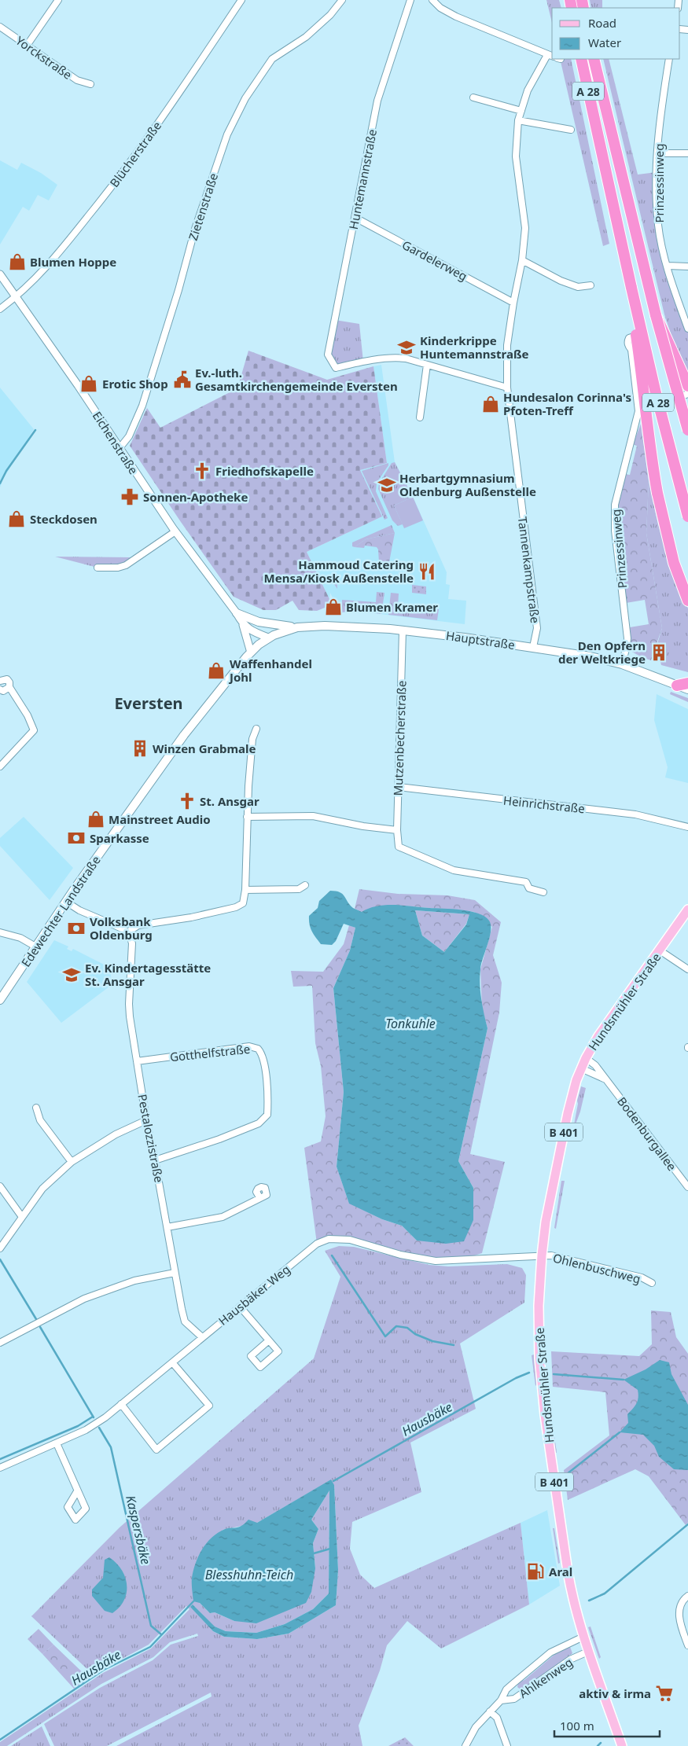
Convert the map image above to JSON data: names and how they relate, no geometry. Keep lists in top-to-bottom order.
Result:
{
  "streets": {
    "highway": ["A 28"],
    "main road": [
      "Hauptstraße",
      "Edewechter Landstraße",
      "Hundsmühler Straße",
      "B 401"
    ],
    "street": [
      "Yorckstraße",
      "Blücherstraße",
      "Huntemannstraße",
      "Prinzessinweg",
      "Zietenstraße",
      "Gardelerweg",
      "Eichenstraße",
      "Tannenkampstraße",
      "Mutzenbecherstraße",
      "Heinrichstraße",
      "Gotthelfstraße",
      "Bodenburgallee",
      "Pestalozzistraße",
      "Ohlenbuschweg",
      "Hausbäker Weg",
      "Ahlkenweg"
    ]
  },
  "crossings": [
    ["Blücherstraße", "Eichenstraße"],
    ["Huntemannstraße", "Gardelerweg"],
    ["Prinzessinweg", "Hauptstraße"],
    ["Zietenstraße", "Eichenstraße"],
    ["Gardelerweg", "Tannenkampstraße"],
    ["Eichenstraße", "Edewechter Landstraße"],
    ["Tannenkampstraße", "Hauptstraße"],
    ["Hauptstraße", "Mutzenbecherstraße"],
    ["Hauptstraße", "Edewechter Landstraße"],
    ["Mutzenbecherstraße", "Heinrichstraße"],
    ["Hundsmühler Straße", "Bodenburgallee"],
    ["Hundsmühler Straße", "Ohlenbuschweg"],
    ["Hundsmühler Straße", "Hausbäker Weg"],
    ["Hundsmühler Straße", "Ahlkenweg"],
    ["Gotthelfstraße", "Pestalozzistraße"],
    ["Pestalozzistraße", "Hausbäker Weg"],
    ["Ohlenbuschweg", "Hausbäker Weg"]
  ],
  "districts": ["Eversten"],
  "water": [
    "Tonkuhle",
    "Hausbäke",
    "Kaspersbäke",
    "Blesshuhn-Teich"
  ],
  "places": {
    "shop": [
      "Blumen Hoppe",
      "Erotic Shop",
      "Hundesalon Corinna's Pfoten-Treff",
      "Steckdosen",
      "Blumen Kramer",
      "Waffenhandel Johl",
      "Mainstreet Audio"
    ],
    "school or university": ["Kinderkrippe Huntemannstraße", "Herbartgymnasium Oldenburg Außenstelle", "Ev. Kindertagesstätte St. Ansgar"],
    "public building": ["Ev.-luth. Gesamtkirchengemeinde Eversten"],
    "church": ["Friedhofskapelle", "St. Ansgar"],
    "pharmacy": ["Sonnen-Apotheke"],
    "restaurant": ["Hammoud Catering Mensa/Kiosk Außenstelle"],
    "building": ["Den Opfern der Weltkriege", "Winzen Grabmale"],
    "bank": ["Sparkasse", "Volksbank Oldenburg"],
    "fuel station": ["Aral"],
    "supermarket": ["aktiv & irma"]
  },
  "legend": ["Road", "Water"],
  "scale_bar": "100 m"
}
